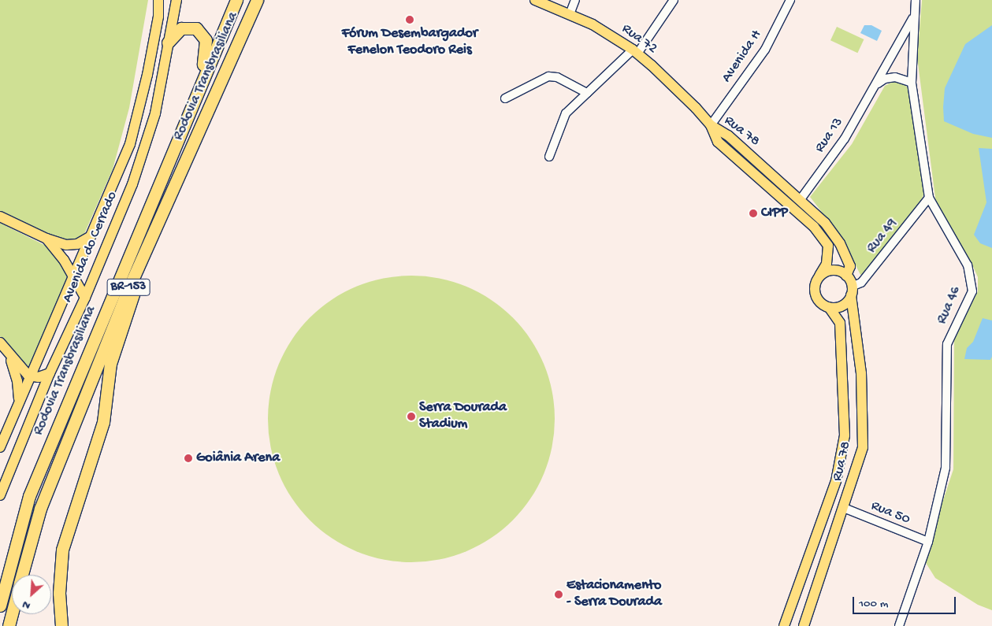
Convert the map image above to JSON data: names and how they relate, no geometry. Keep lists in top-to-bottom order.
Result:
{
  "streets": {
    "highway": ["Rodovia Transbrasiliana", "BR-153"],
    "main road": ["Rua 72", "Rua 78", "Avenida do Cerrado"],
    "street": [
      "Avenida H",
      "Rua 13",
      "Rua 49",
      "Rua 46",
      "Rua 50"
    ]
  },
  "crossings": [
    ["Rua 72", "Avenida H"],
    ["Rua 72", "Rua 78"],
    ["Avenida H", "Rua 78"],
    ["Rua 78", "Rua 13"],
    ["Rua 78", "Rua 49"],
    ["Rua 78", "Rua 50"],
    ["Rua 13", "Rua 46"],
    ["Rua 49", "Rua 46"],
    ["Rua 46", "Rua 50"]
  ],
  "places": [
    "Fórum Desembargador Fenelon Teodoro Reis",
    "CIPP",
    "Serra Dourada Stadium",
    "Goiânia Arena",
    "Estacionamento - Serra Dourada"
  ],
  "scale_bar": "100 m",
  "north": "bottom left"
}
